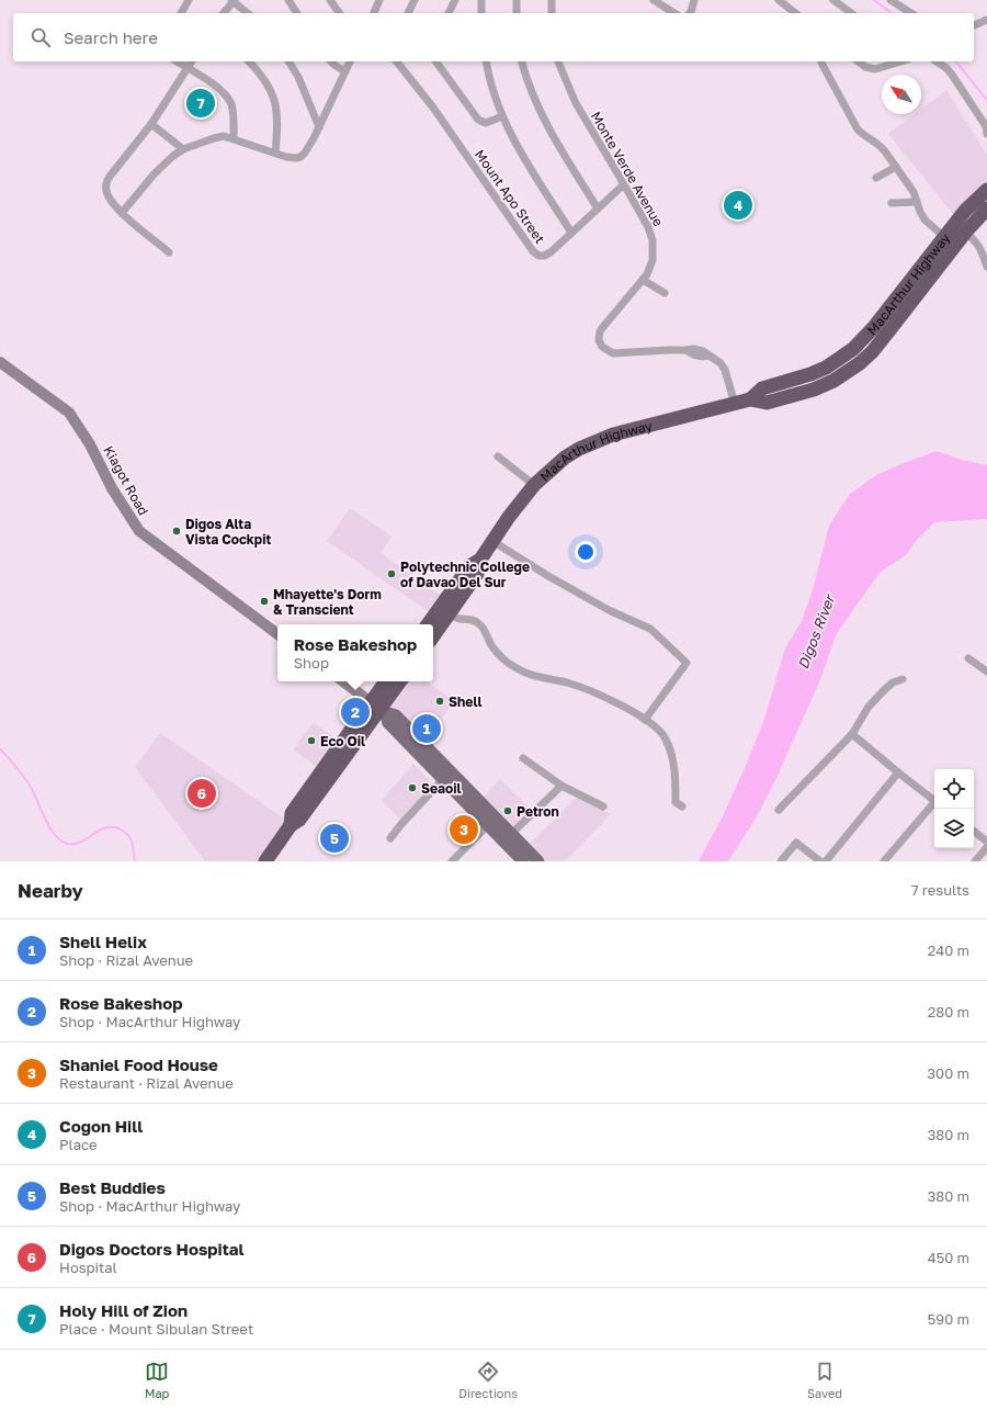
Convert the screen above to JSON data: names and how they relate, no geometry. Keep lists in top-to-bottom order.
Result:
{
  "streets": {
    "highway": ["MacArthur Highway"],
    "street": ["Monte Verde Avenue", "Mount Apo Street", "Kiagot Road"]
  },
  "crossings": [
    ["Monte Verde Avenue", "Mount Apo Street"],
    ["Monte Verde Avenue", "MacArthur Highway"]
  ],
  "water": ["Digos River"],
  "places": [
    "Digos Alta Vista Cockpit",
    "Polytechnic College of Davao Del Sur",
    "Mhayette's Dorm & Transcient",
    "Shell",
    "Eco Oil",
    "Seaoil",
    "Petron"
  ],
  "north": "top left",
  "page": {
    "search": "Search here",
    "pins": [
      "7",
      "4",
      "2",
      "1",
      "6",
      "3",
      "5"
    ],
    "popup": ["Rose Bakeshop", "Shop"],
    "heading": ["Nearby", "7 results"],
    "list": [
      {
        "mark": "1",
        "name": "Shell Helix",
        "note": "Shop · Rizal Avenue",
        "value": "240 m"
      },
      {
        "mark": "2",
        "name": "Rose Bakeshop",
        "note": "Shop · MacArthur Highway",
        "value": "280 m"
      },
      {
        "mark": "3",
        "name": "Shaniel Food House",
        "note": "Restaurant · Rizal Avenue",
        "value": "300 m"
      },
      {
        "mark": "4",
        "name": "Cogon Hill",
        "note": "Place",
        "value": "380 m"
      },
      {
        "mark": "5",
        "name": "Best Buddies",
        "note": "Shop · MacArthur Highway",
        "value": "380 m"
      },
      {
        "mark": "6",
        "name": "Digos Doctors Hospital",
        "note": "Hospital",
        "value": "450 m"
      },
      {
        "mark": "7",
        "name": "Holy Hill of Zion",
        "note": "Place · Mount Sibulan Street",
        "value": "590 m"
      }
    ],
    "nav": ["Map", "Directions", "Saved"]
  }
}
